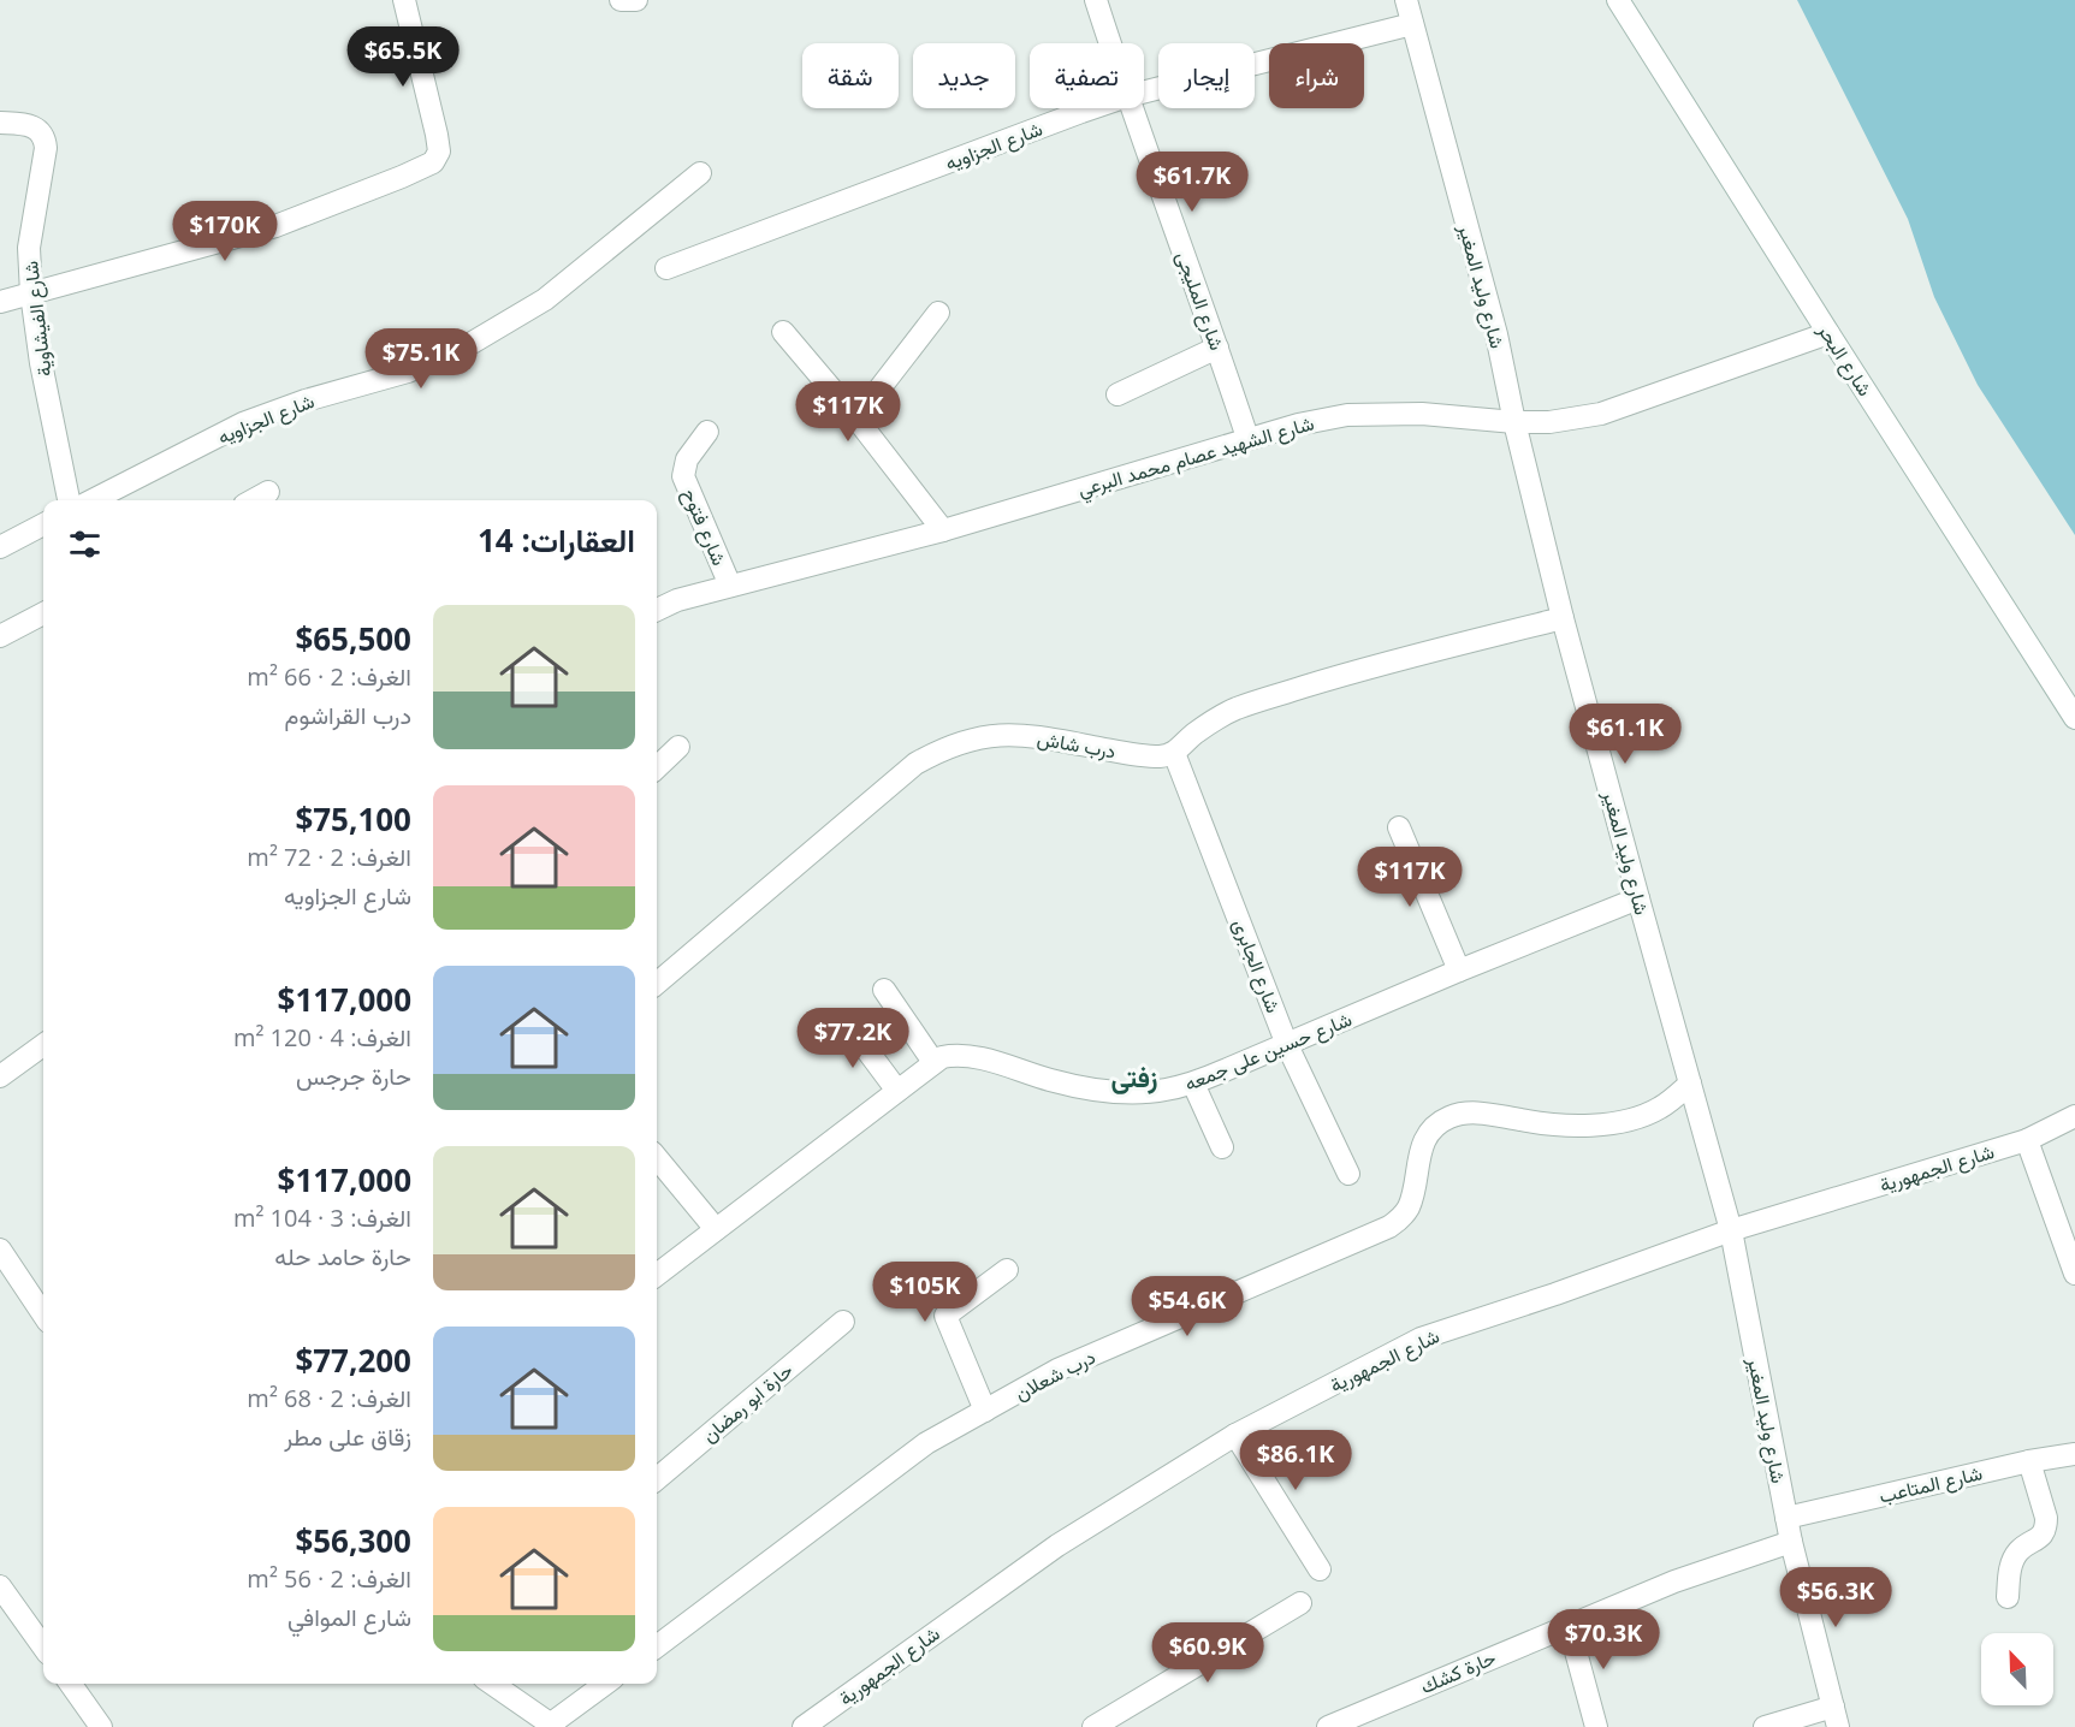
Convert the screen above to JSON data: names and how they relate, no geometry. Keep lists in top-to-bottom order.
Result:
{
  "streets": {
    "street": [
      "شارع الجزاويه",
      "شارع وليد المغير",
      "شارع المليجى",
      "شارع الفيشاوية",
      "شارع البحر",
      "شارع الشهيد عصام محمد البرعي",
      "شارع فتوح",
      "درب شاش",
      "شارع الجابرى",
      "شارع حسين على جمعه",
      "شارع الجمهورية",
      "درب شعلان",
      "حارة ابو رمضان",
      "شارع المتاعب",
      "حارة كشك"
    ]
  },
  "crossings": [
    ["شارع الجزاويه", "شارع وليد المغير"],
    ["شارع وليد المغير", "شارع الشهيد عصام محمد البرعي"],
    ["شارع وليد المغير", "شارع حسين على جمعه"],
    ["شارع وليد المغير", "شارع الجمهورية"],
    ["شارع وليد المغير", "درب شعلان"],
    ["شارع وليد المغير", "شارع المتاعب"],
    ["شارع وليد المغير", "حارة كشك"],
    ["شارع المليجى", "شارع الشهيد عصام محمد البرعي"],
    ["شارع البحر", "شارع الشهيد عصام محمد البرعي"],
    ["شارع الشهيد عصام محمد البرعي", "شارع فتوح"],
    ["درب شاش", "شارع الجابرى"],
    ["شارع الجابرى", "شارع حسين على جمعه"]
  ],
  "districts": ["زفتى"],
  "north": "top left",
  "page": {
    "price": [
      "$65.5K",
      "$61.7K",
      "$170K",
      "$75.1K",
      "$117K",
      "$61.1K",
      "$117K",
      "$77.2K",
      "$105K",
      "$54.6K",
      "$86.1K",
      "$56.3K",
      "$70.3K",
      "$60.9K"
    ],
    "chip": [
      "شراء",
      "إيجار",
      "تصفية",
      "جديد",
      "شقة"
    ],
    "heading": "العقارات: 14",
    "list": [
      {
        "name": "$65,500",
        "note": "الغرف: 2 · 66 m² · درب القراشوم"
      },
      {
        "name": "$75,100",
        "note": "الغرف: 2 · 72 m² · شارع الجزاويه"
      },
      {
        "name": "$117,000",
        "note": "الغرف: 4 · 120 m² · حارة جرجس"
      },
      {
        "name": "$117,000",
        "note": "الغرف: 3 · 104 m² · حارة حامد حله"
      },
      {
        "name": "$77,200",
        "note": "الغرف: 2 · 68 m² · زقاق على مطر"
      },
      {
        "name": "$56,300",
        "note": "الغرف: 2 · 56 m² · شارع الموافي"
      }
    ]
  }
}
